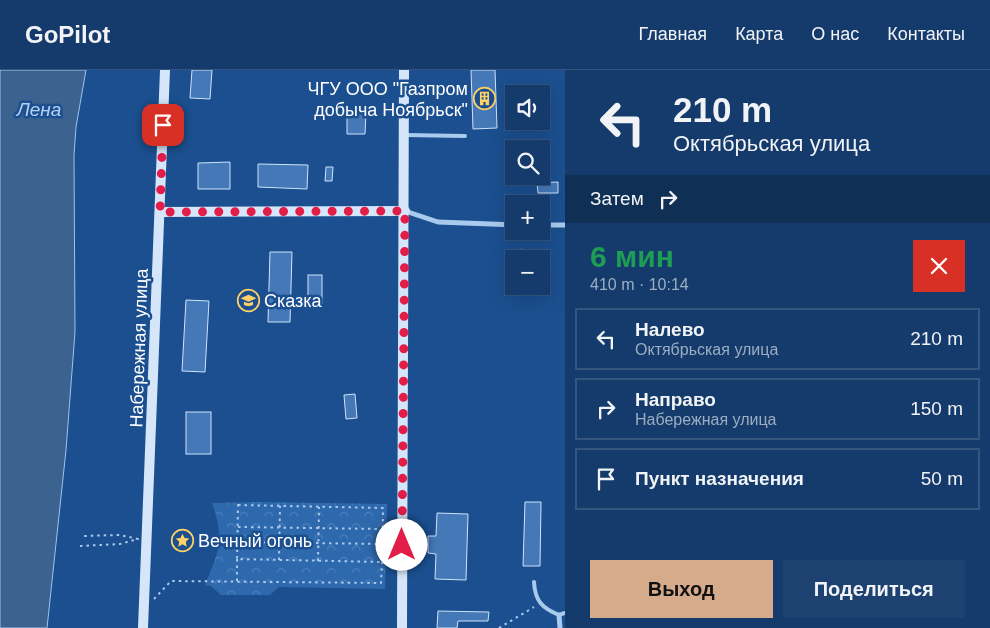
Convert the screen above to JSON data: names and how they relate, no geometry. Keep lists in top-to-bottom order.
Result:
{
  "streets": {
    "street": ["Набережная улица"]
  },
  "water": ["Лена"],
  "places": {
    "building": ["ЧГУ ООО \"Газпром добыча Ноябрьск\""],
    "school or university": ["Сказка"],
    "place": ["Вечный огонь"]
  },
  "page": {
    "header": "GoPilot",
    "nav": [
      "Главная",
      "Карта",
      "О нас",
      "Контакты"
    ],
    "turn": ["210 m", "Октябрьская улица"],
    "map_buttons": ["+", "−"],
    "then": "Затем",
    "heading": ["6 мин", "410 m · 10:14"],
    "list": [
      {
        "name": "Налево",
        "note": "Октябрьская улица",
        "value": "210 m"
      },
      {
        "name": "Направо",
        "note": "Набережная улица",
        "value": "150 m"
      },
      {
        "name": "Пункт назначения",
        "value": "50 m"
      }
    ],
    "buttons": ["Выход", "Поделиться"]
  }
}
